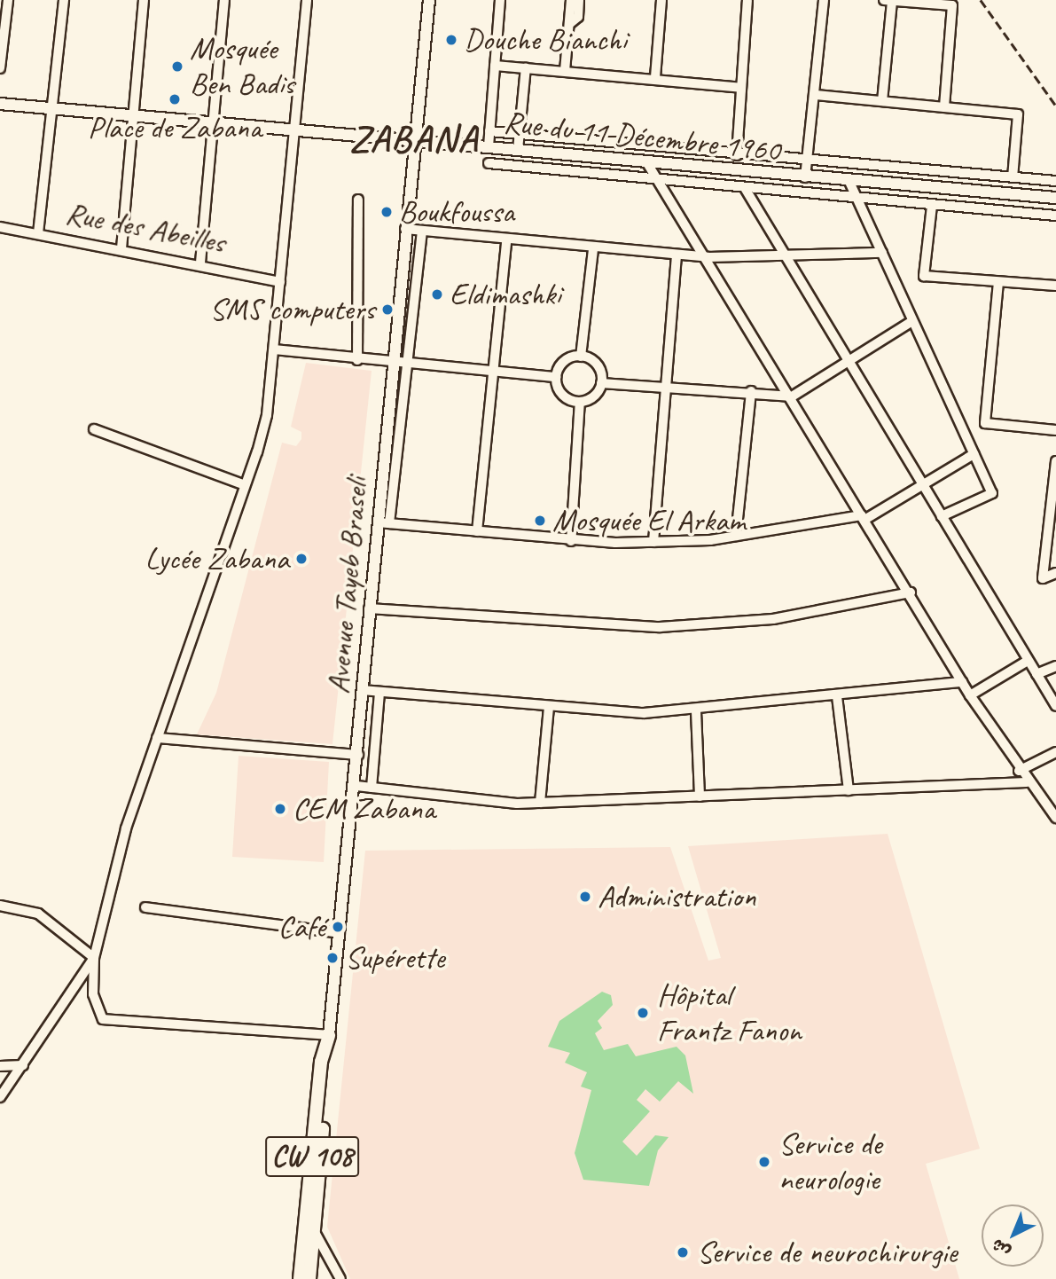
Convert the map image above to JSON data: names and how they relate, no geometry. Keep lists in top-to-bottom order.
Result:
{
  "streets": {
    "highway": ["CW 108"],
    "main road": ["Rue du 11 Décembre 1960", "Avenue Tayeb Braseli"],
    "street": ["Rue des Abeilles"]
  },
  "crossings": [
    ["Rue du 11 Décembre 1960", "Avenue Tayeb Braseli"],
    ["Rue du 11 Décembre 1960", "CW 108"],
    ["Avenue Tayeb Braseli", "CW 108"]
  ],
  "districts": ["ZABANA"],
  "places": [
    "Douche Bianchi",
    "Mosquée Ben Badis",
    "Place de Zabana",
    "Boukfoussa",
    "Eldimashki",
    "SMS computers",
    "Mosquée El Arkam",
    "Lycée Zabana",
    "CEM Zabana",
    "Administration",
    "Café",
    "Supérette",
    "Hôpital Frantz Fanon",
    "Service de neurologie",
    "Service de neurochirurgie"
  ],
  "north": "bottom left"
}
